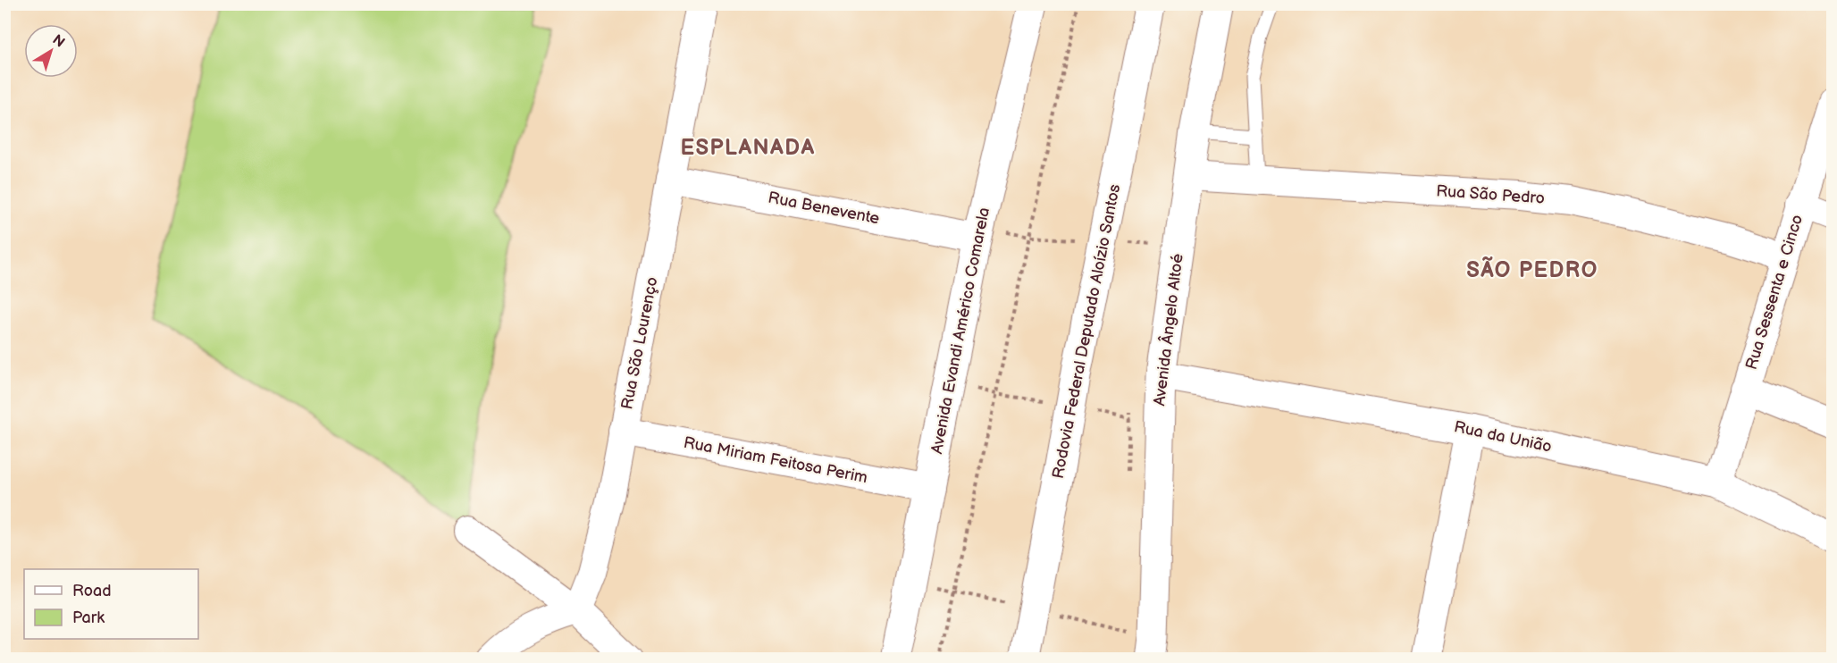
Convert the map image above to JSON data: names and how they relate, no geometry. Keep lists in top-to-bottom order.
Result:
{
  "streets": {
    "main road": ["Avenida Ângelo Altoé", "Avenida Evandi Américo Comarela", "Rodovia Federal Deputado Aloízio Santos"],
    "street": [
      "Rua São Pedro",
      "Rua Benevente",
      "Rua Sessenta e Cinco",
      "Rua São Lourenço",
      "Rua da União",
      "Rua Miriam Feitosa Perim"
    ]
  },
  "crossings": [
    ["Rua São Pedro", "Rua Sessenta e Cinco"],
    ["Rua São Pedro", "Avenida Ângelo Altoé"],
    ["Rua Benevente", "Avenida Evandi Américo Comarela"],
    ["Rua Benevente", "Rua São Lourenço"],
    ["Rua Sessenta e Cinco", "Rua da União"],
    ["Avenida Ângelo Altoé", "Rua da União"],
    ["Avenida Evandi Américo Comarela", "Rua Miriam Feitosa Perim"],
    ["Rua São Lourenço", "Rua Miriam Feitosa Perim"]
  ],
  "districts": ["ESPLANADA", "SÃO PEDRO"],
  "legend": ["Road", "Park"],
  "north": "top right"
}
